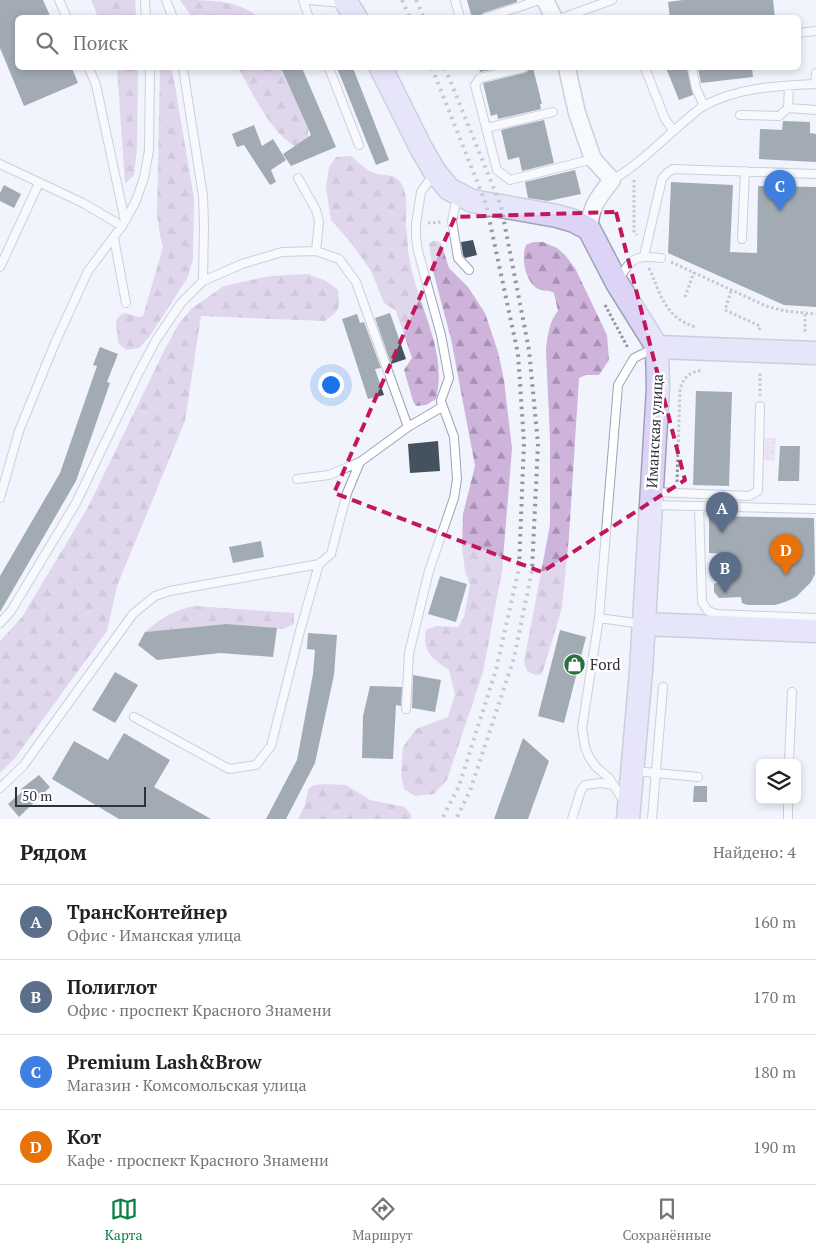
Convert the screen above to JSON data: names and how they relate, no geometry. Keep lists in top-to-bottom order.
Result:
{
  "streets": {
    "main road": ["Иманская улица"]
  },
  "places": {
    "shop": ["Ford"]
  },
  "scale_bar": "50 m",
  "page": {
    "search": "Поиск",
    "pins": [
      "C",
      "A",
      "D",
      "B"
    ],
    "scale": "50 m",
    "heading": ["Рядом", "Найдено: 4"],
    "list": [
      {
        "mark": "A",
        "name": "ТрансКонтейнер",
        "note": "Офис · Иманская улица",
        "value": "160 m"
      },
      {
        "mark": "B",
        "name": "Полиглот",
        "note": "Офис · проспект Красного Знамени",
        "value": "170 m"
      },
      {
        "mark": "C",
        "name": "Premium Lash&Brow",
        "note": "Магазин · Комсомольская улица",
        "value": "180 m"
      },
      {
        "mark": "D",
        "name": "Кот",
        "note": "Кафе · проспект Красного Знамени",
        "value": "190 m"
      }
    ],
    "nav": ["Карта", "Маршрут", "Сохранённые"]
  }
}
